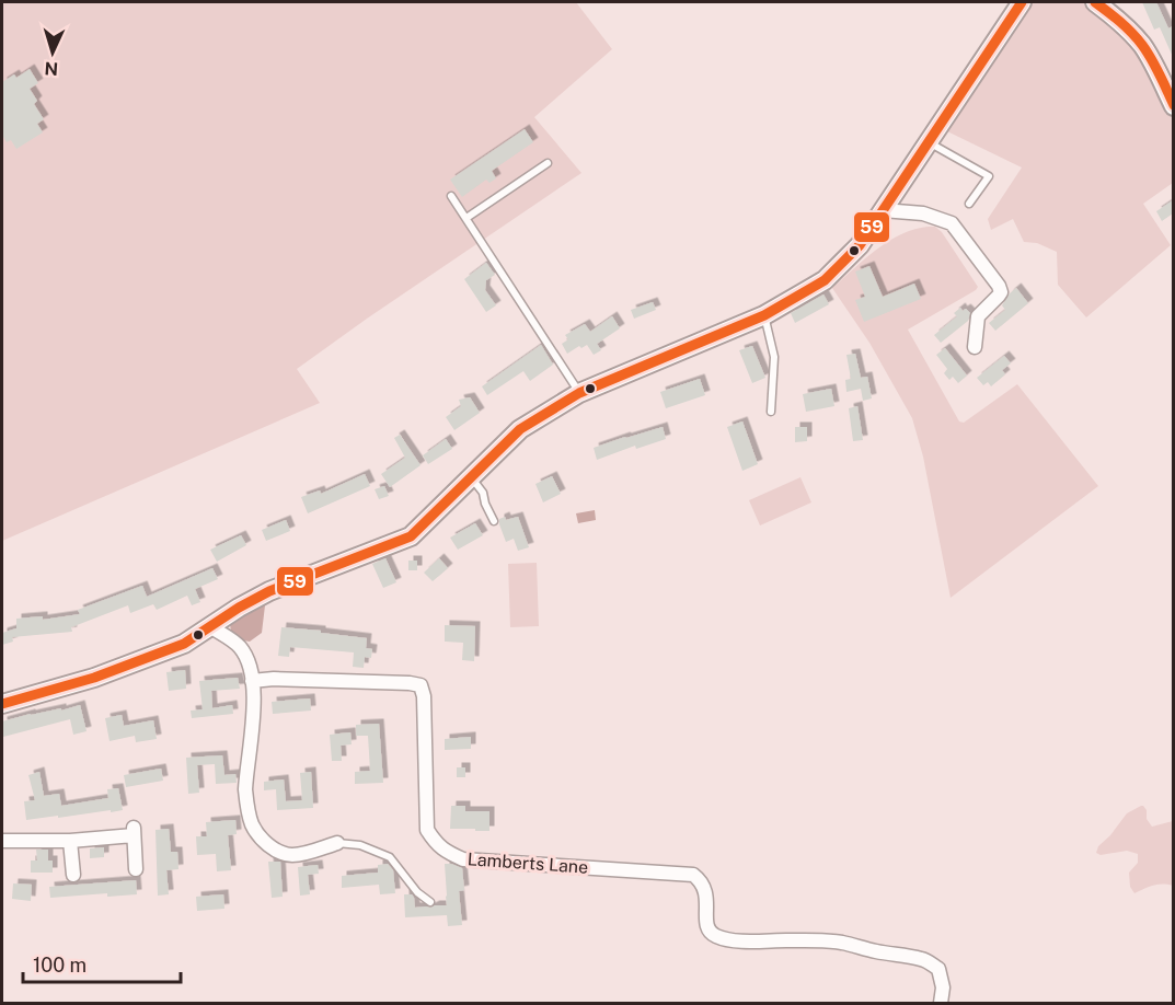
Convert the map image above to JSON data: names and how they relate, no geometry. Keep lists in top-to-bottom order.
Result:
{
  "streets": {
    "street": ["Lamberts Lane"]
  },
  "lines": ["transit line 59"],
  "scale_bar": "100 m",
  "north": "bottom"
}
